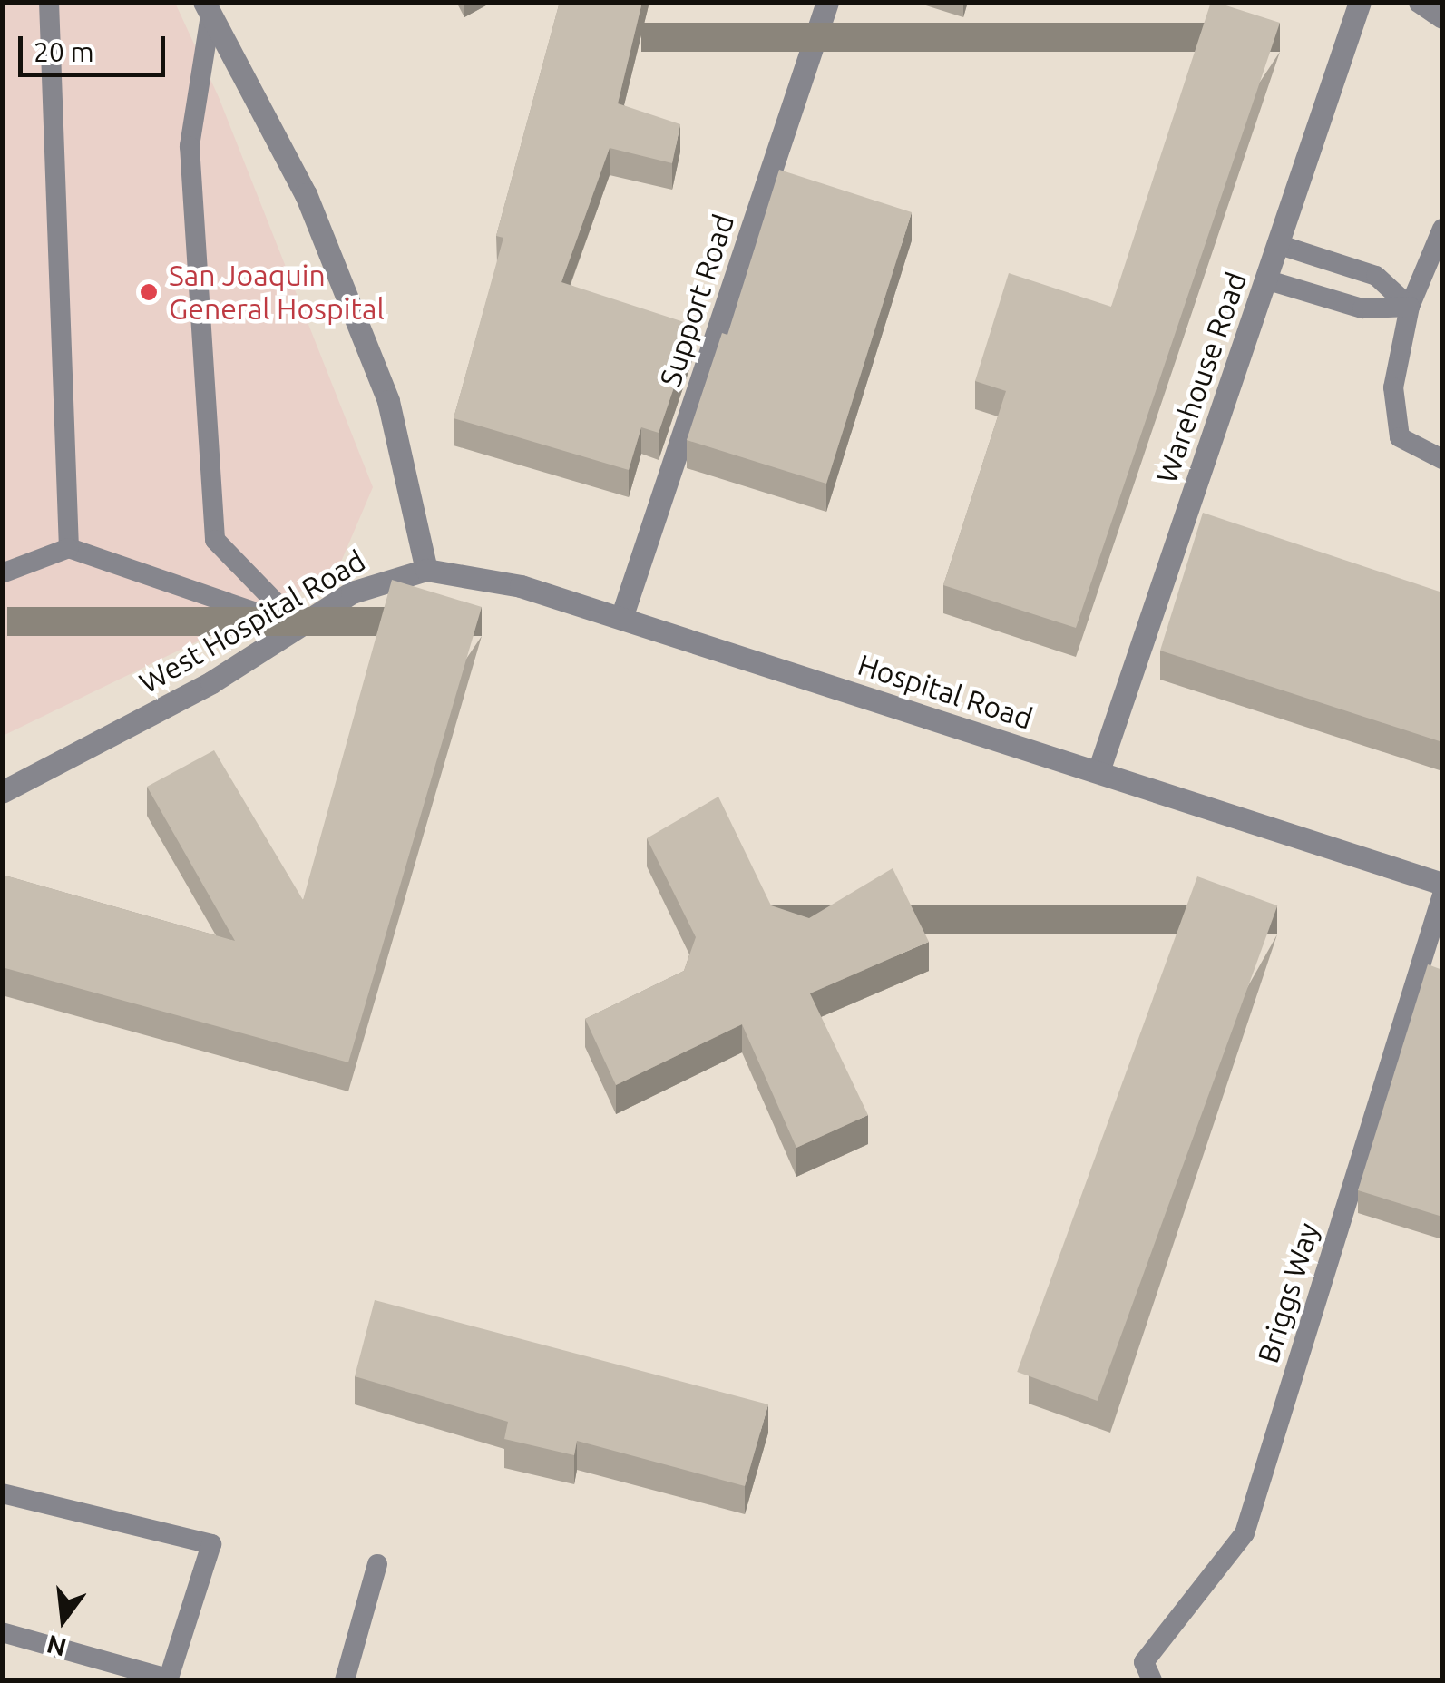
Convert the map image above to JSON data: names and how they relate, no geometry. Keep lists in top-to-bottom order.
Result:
{
  "streets": {
    "street": [
      "Support Road",
      "Warehouse Road",
      "West Hospital Road",
      "Hospital Road"
    ],
    "lane": ["Briggs Way"]
  },
  "crossings": [
    ["Support Road", "Hospital Road"],
    ["Warehouse Road", "Hospital Road"],
    ["West Hospital Road", "Hospital Road"]
  ],
  "places": ["San Joaquin General Hospital"],
  "scale_bar": "20 m",
  "north": "bottom"
}
